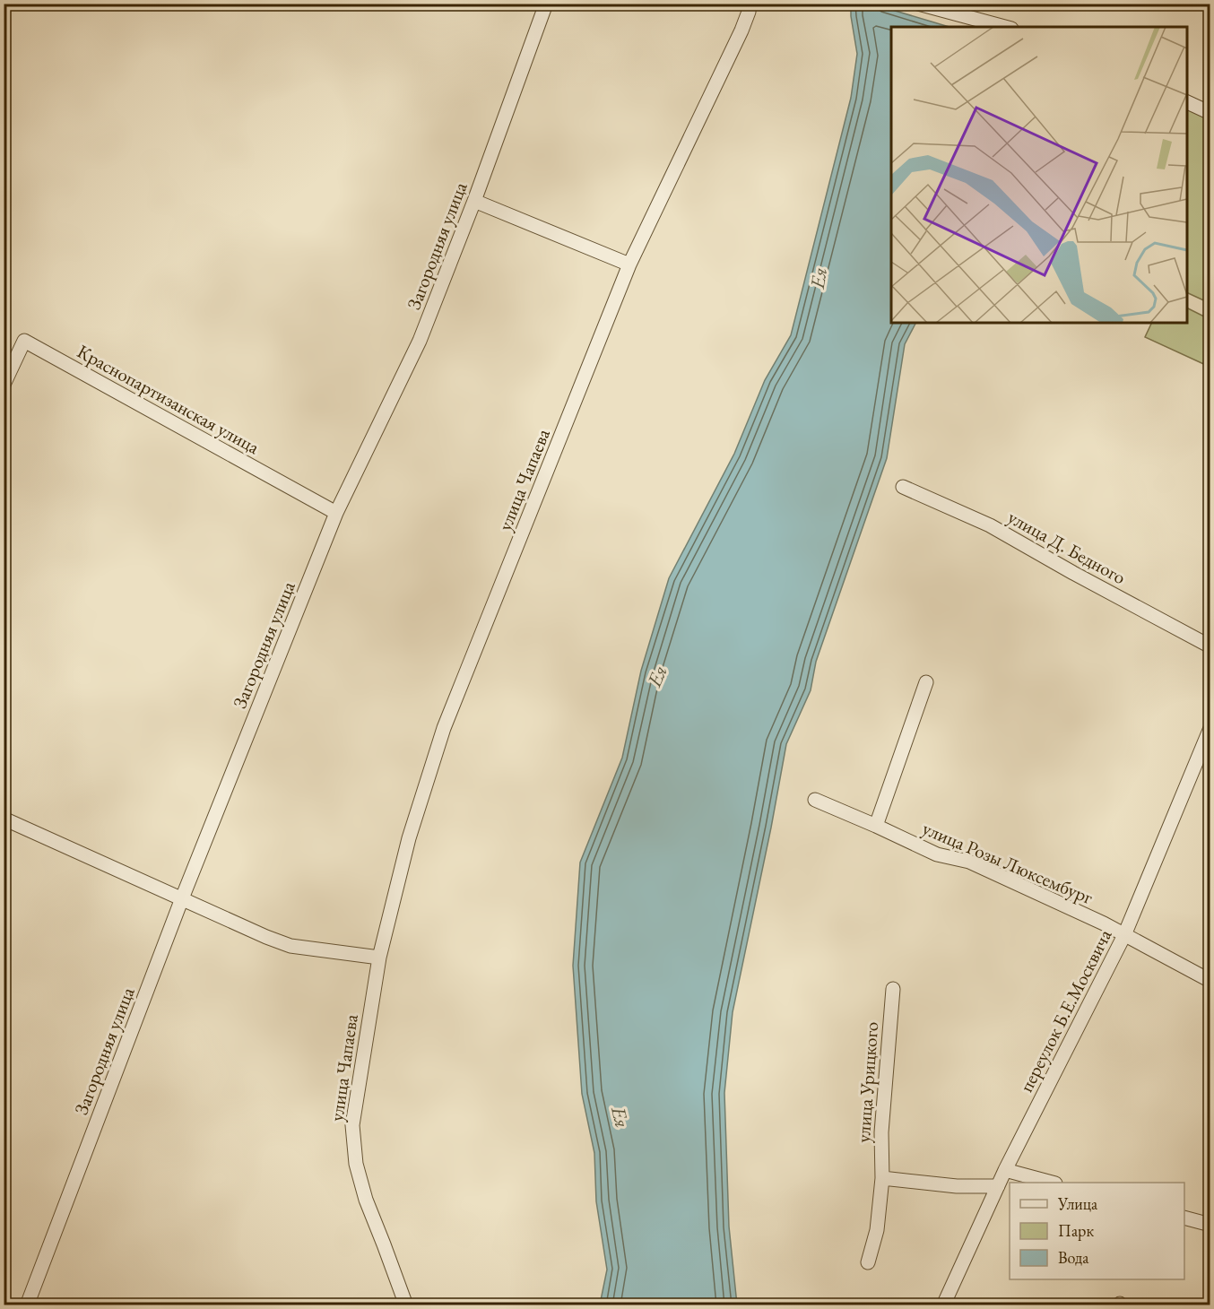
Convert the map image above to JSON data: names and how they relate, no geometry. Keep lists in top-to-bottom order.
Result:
{
  "streets": {
    "street": [
      "Загородняя улица",
      "Краснопартизанская улица",
      "улица Чапаева",
      "улица Д. Бедного",
      "улица Розы Люксембург",
      "переулок Б.Е.Москвича",
      "улица Урицкого"
    ]
  },
  "crossings": [
    ["Загородняя улица", "Краснопартизанская улица"],
    ["улица Розы Люксембург", "переулок Б.Е.Москвича"]
  ],
  "water": ["Ея"],
  "legend": ["Улица", "Парк", "Вода"]
}
